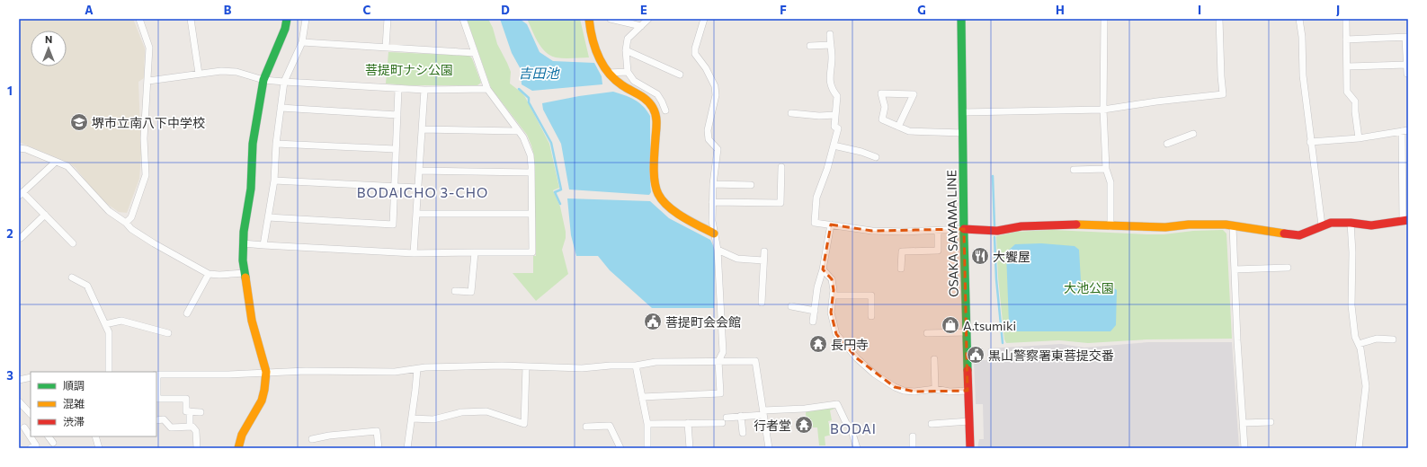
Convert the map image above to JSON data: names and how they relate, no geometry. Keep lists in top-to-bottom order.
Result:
{
  "streets": {
    "street": ["OSAKA SAYAMA LINE"]
  },
  "districts": ["BODAICHO 3-CHO", "BODAI"],
  "water": ["吉田池"],
  "parks": ["菩提町ナシ公園", "大池公園"],
  "places": {
    "school or university": ["堺市立南八下中学校"],
    "restaurant": ["大饗屋"],
    "public building": ["菩提町会会館", "黒山警察署東菩提交番"],
    "shop": ["A.tsumiki"],
    "temple": ["長円寺", "行者堂"]
  },
  "legend": ["順調", "混雑", "渋滞"],
  "north": "top",
  "grid": {
    "columns": [
      "A",
      "B",
      "C",
      "D",
      "E",
      "F",
      "G",
      "H",
      "I",
      "J"
    ],
    "rows": ["1", "2", "3"]
  }
}
